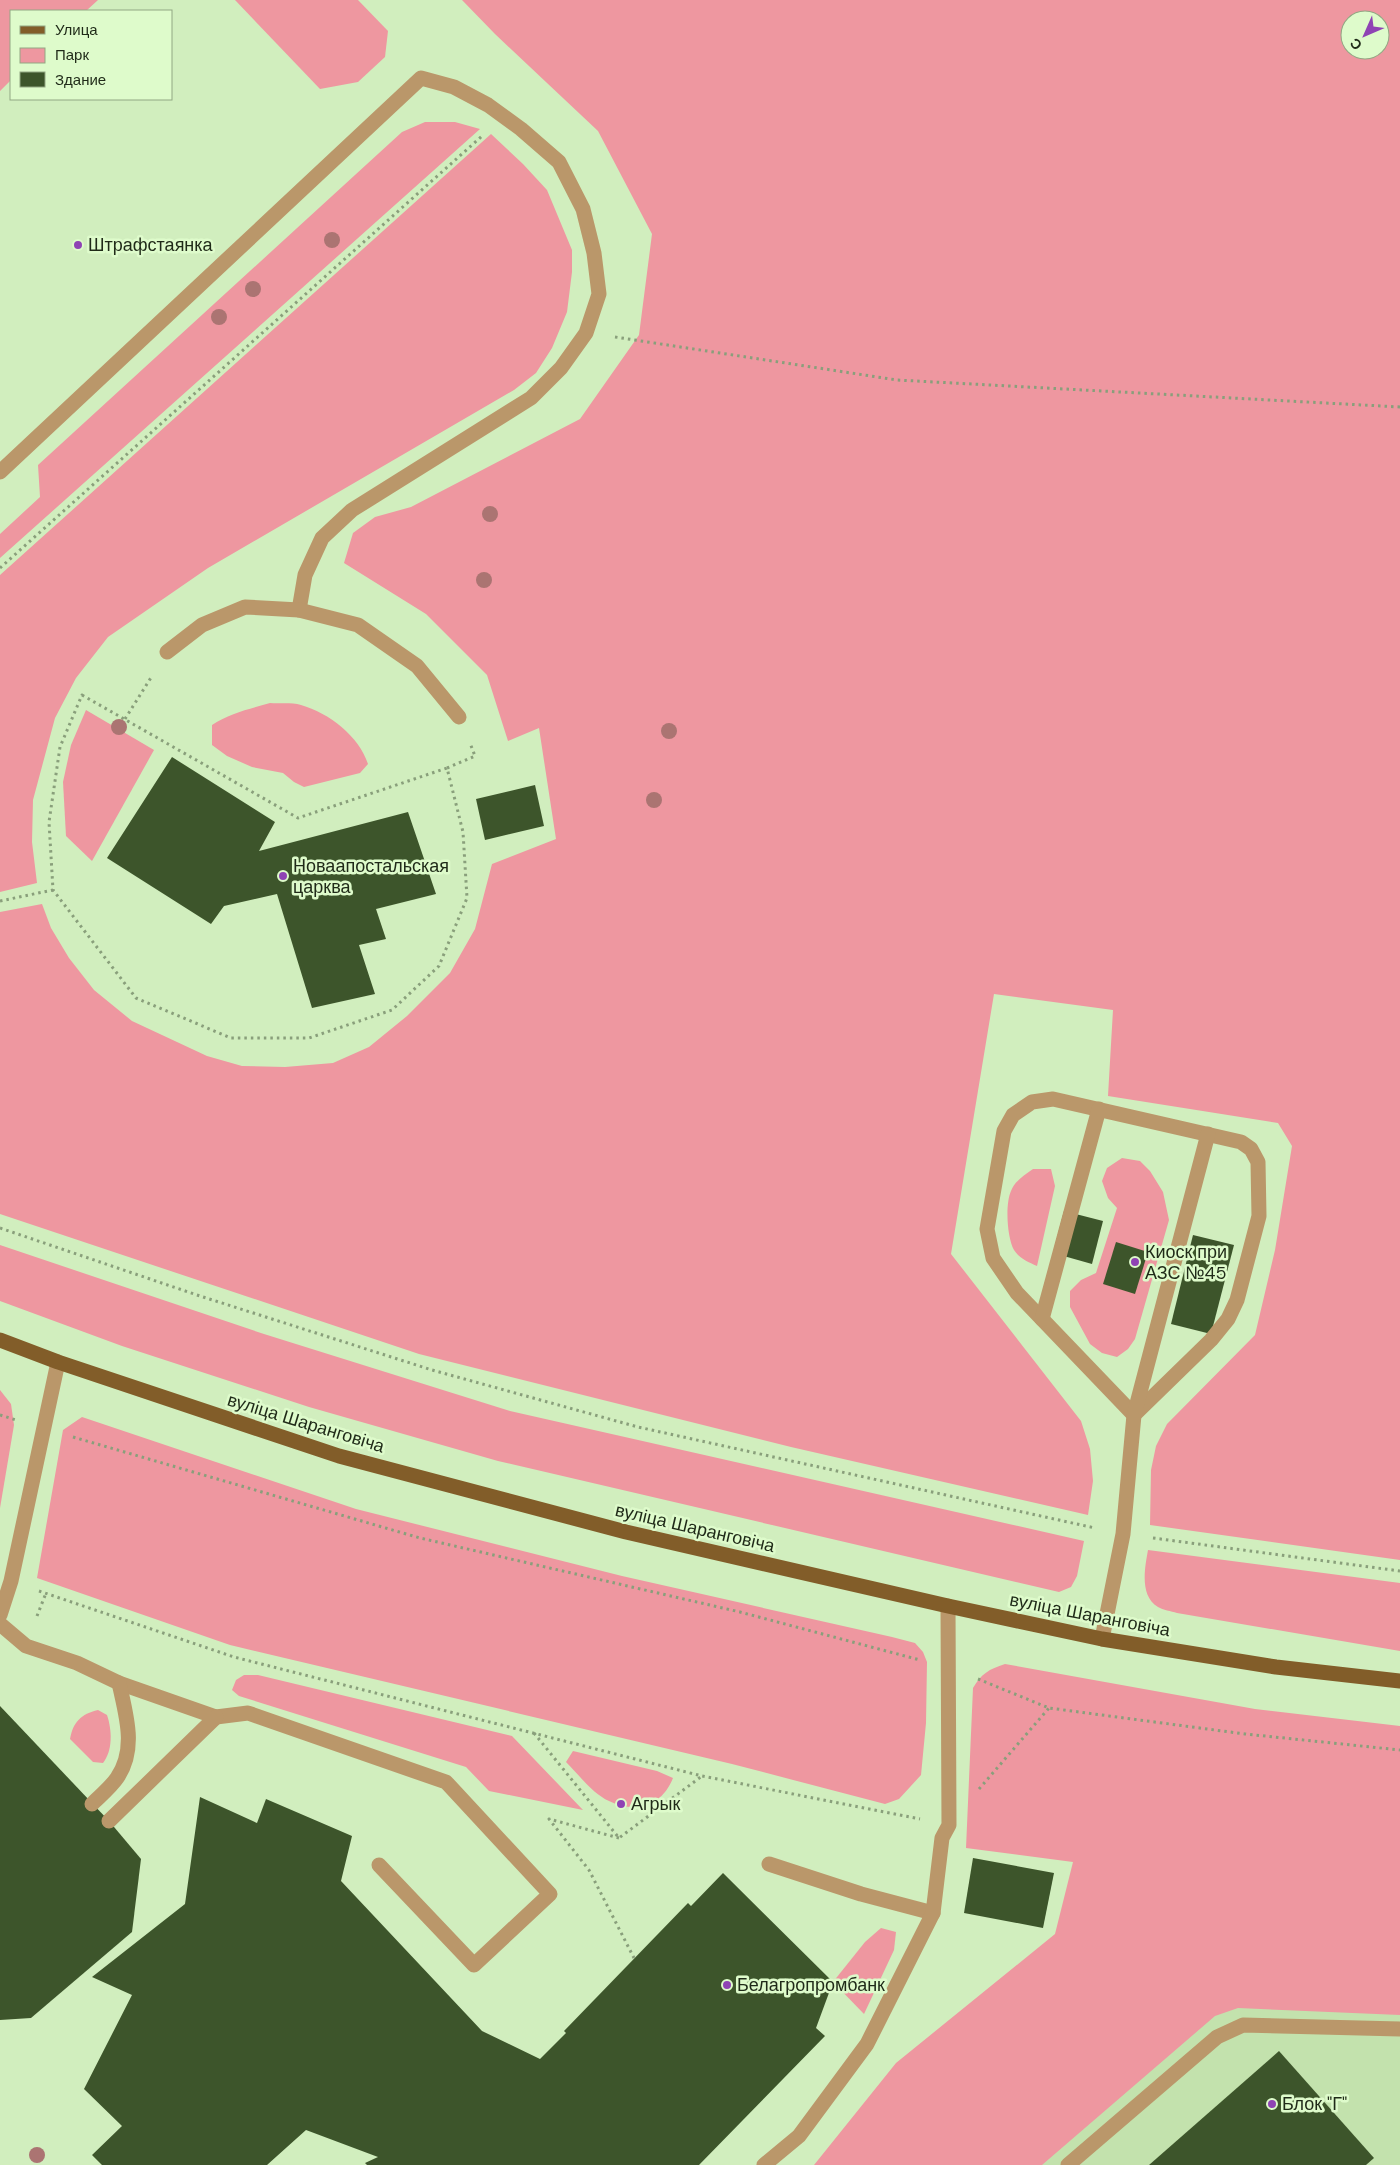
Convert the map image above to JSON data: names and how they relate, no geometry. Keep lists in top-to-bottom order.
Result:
{
  "streets": {
    "main road": ["вуліца Шаранговіча"]
  },
  "places": [
    "Штрафстаянка",
    "Новаапостальская царква",
    "Киоск при АЗС №45",
    "Агрык",
    "Белагропромбанк",
    "Блок \"Г\""
  ],
  "legend": ["Улица", "Парк", "Здание"],
  "north": "bottom left"
}
